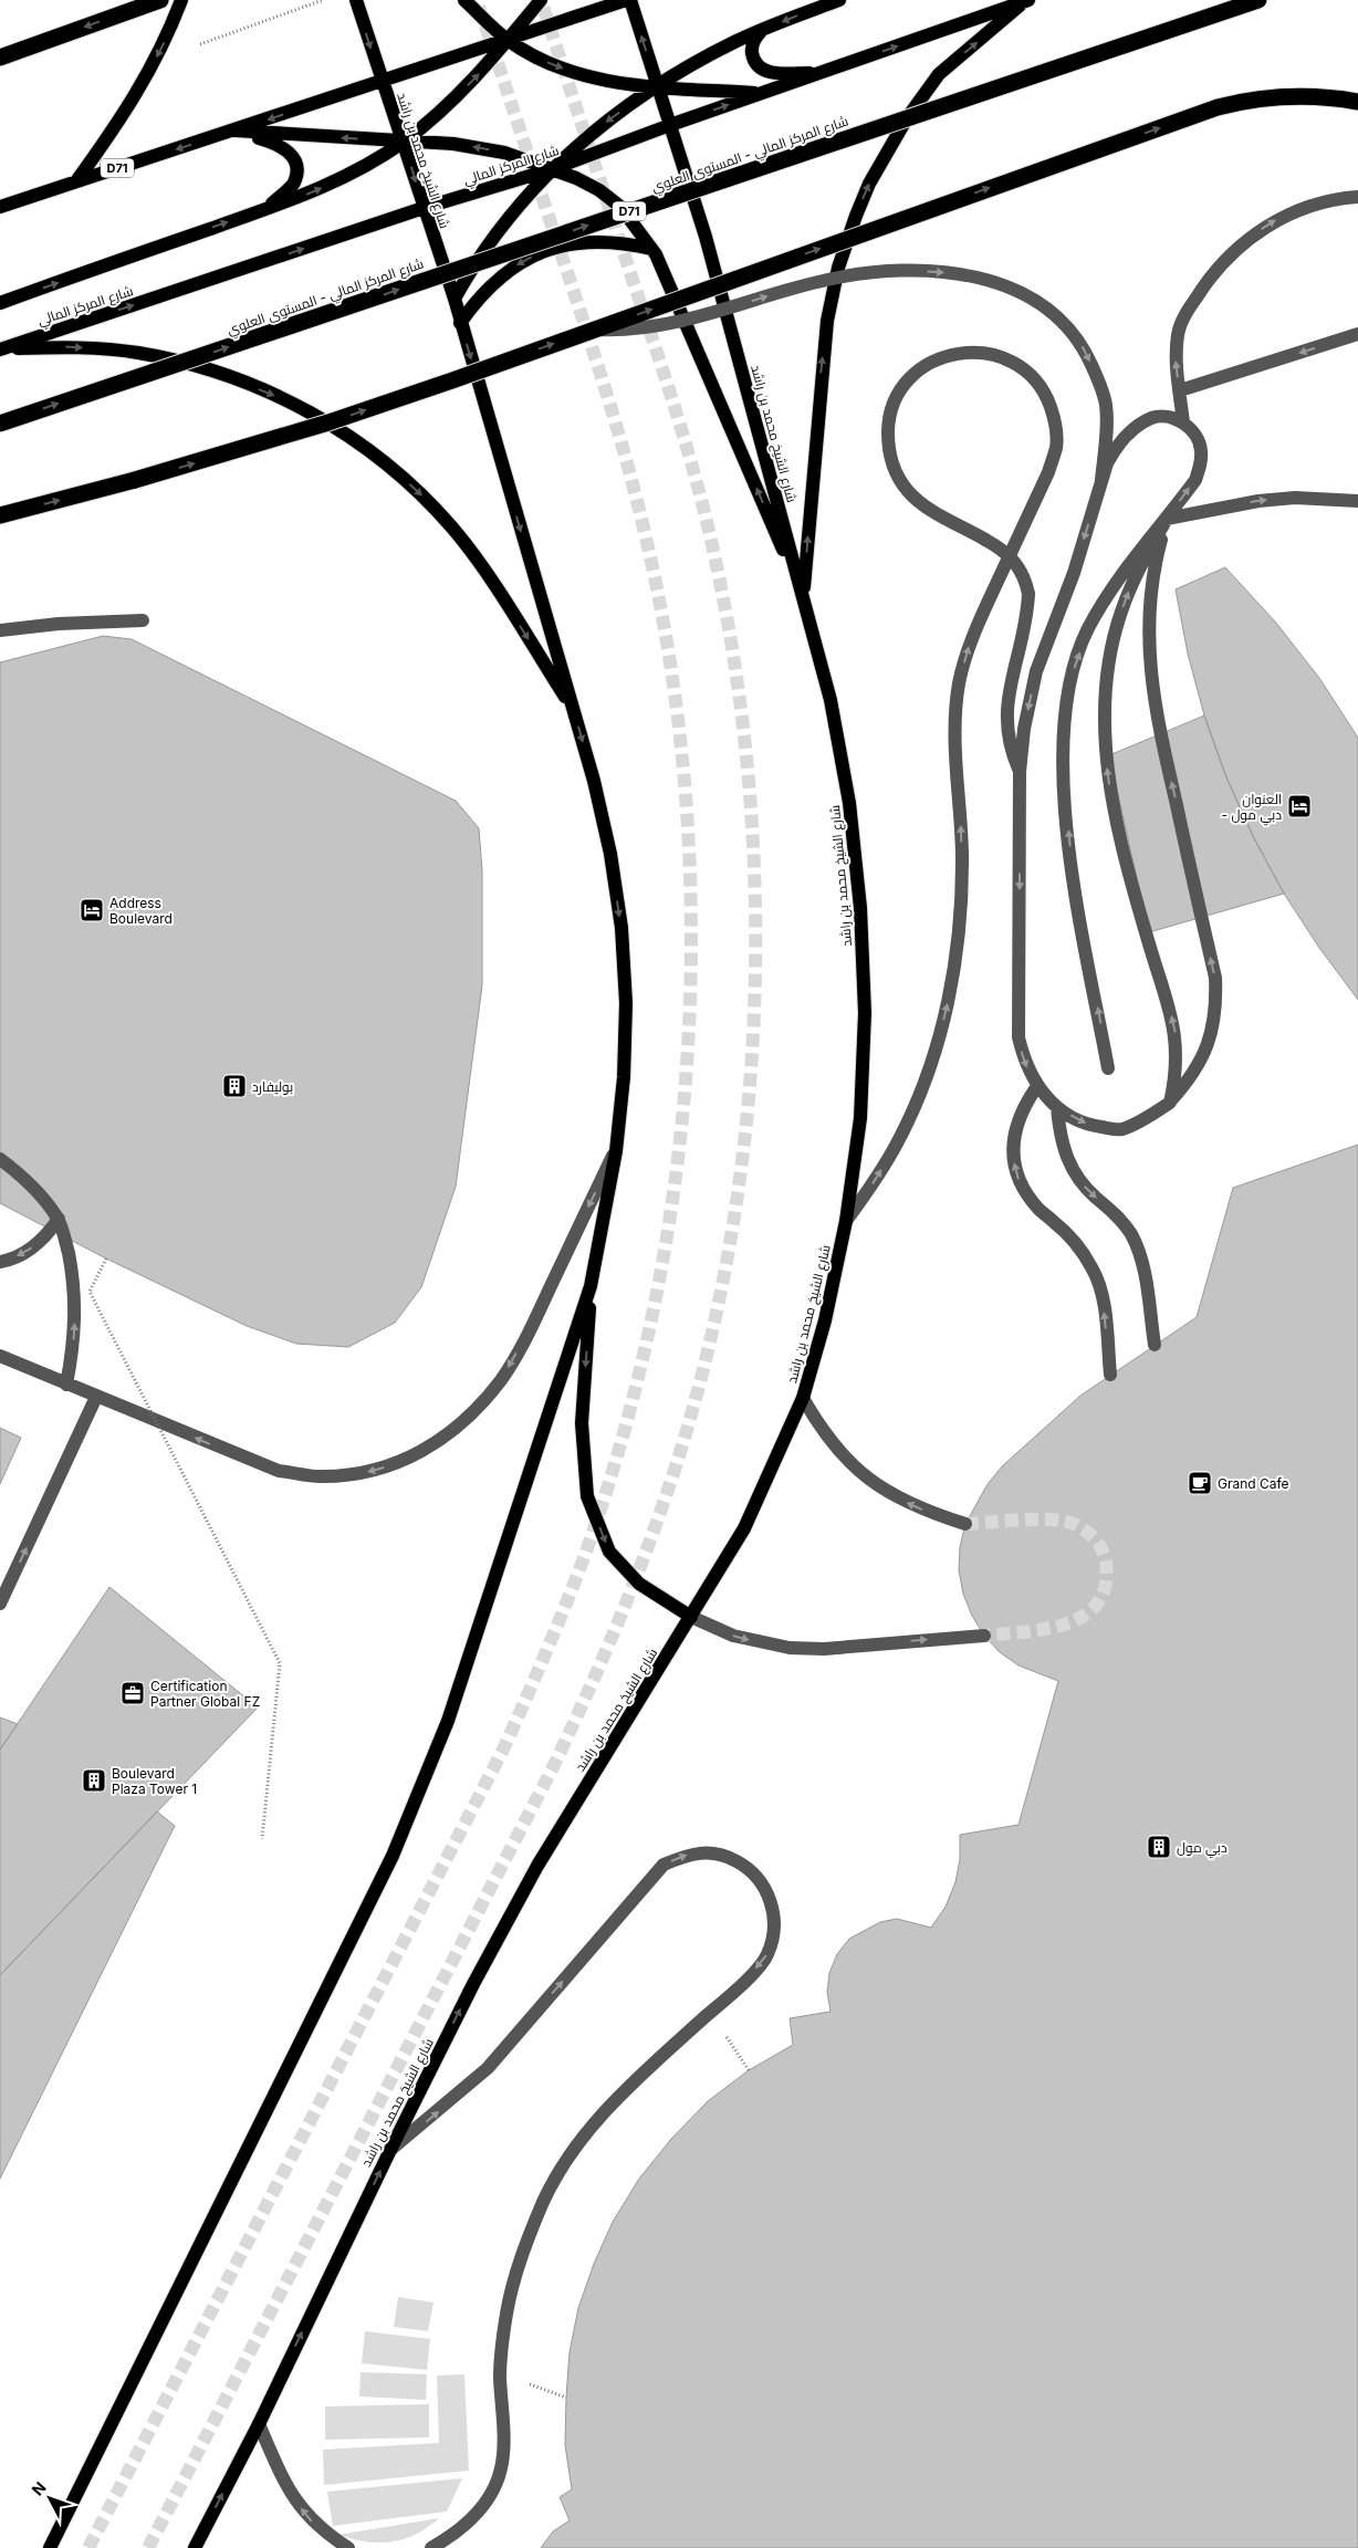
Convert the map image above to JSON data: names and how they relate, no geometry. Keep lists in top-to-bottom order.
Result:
{
  "streets": {
    "highway": ["شارع المركز المالي - المستوى العلوي", "D71"],
    "main road": ["شارع الشيخ محمد بن راشد", "شارع المركز المالي"]
  },
  "crossings": [
    ["شارع الشيخ محمد بن راشد", "شارع المركز المالي"],
    ["شارع الشيخ محمد بن راشد", "D71"]
  ],
  "places": {
    "hotel": ["العنوان - دبي مول", "Address Boulevard"],
    "building": ["بوليفارد", "Boulevard Plaza Tower 1", "دبي مول"],
    "cafe": ["Grand Cafe"],
    "office": ["Certification Partner Global FZ"]
  },
  "north": "top left"
}
